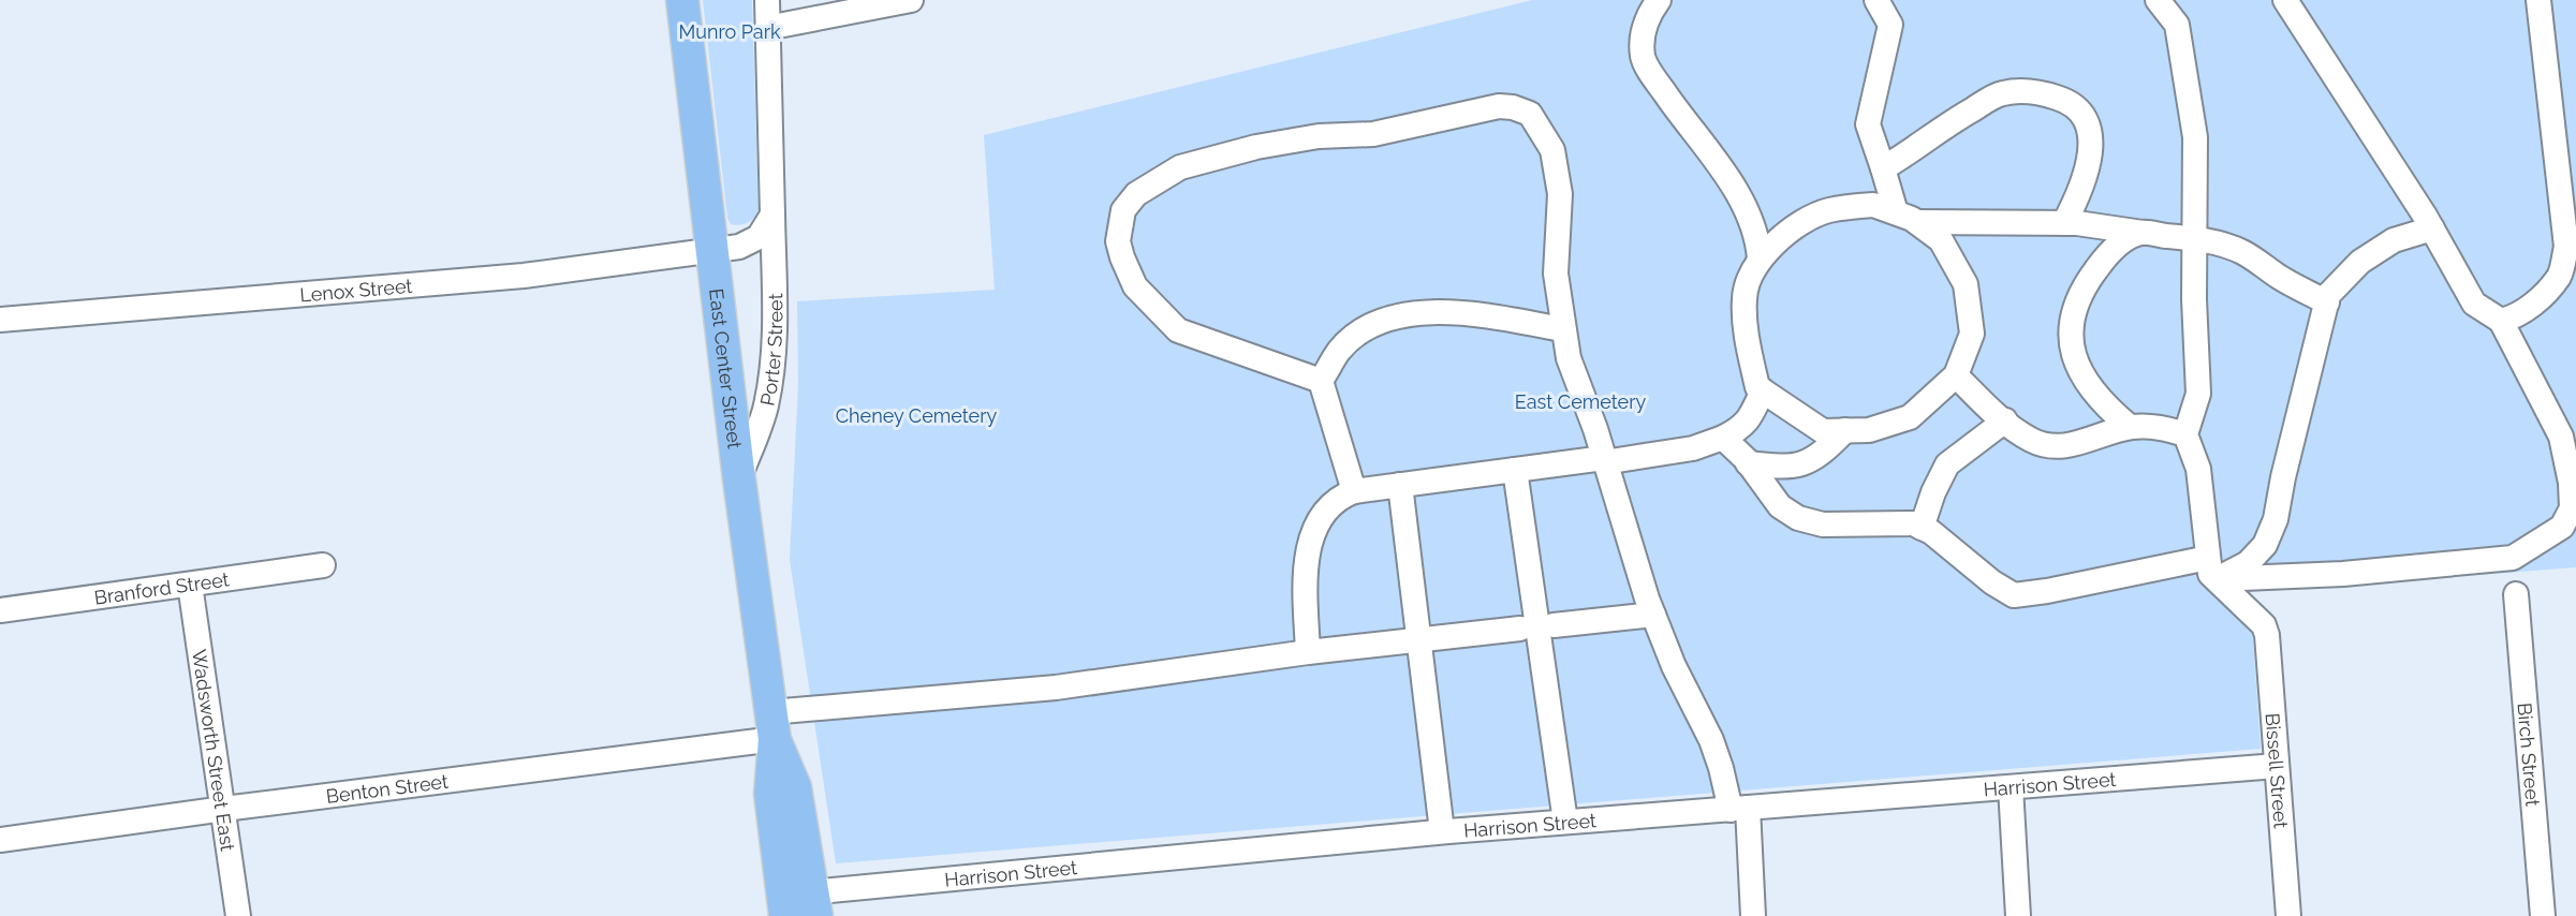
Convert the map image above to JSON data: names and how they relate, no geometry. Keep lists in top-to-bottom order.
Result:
{
  "streets": {
    "main road": ["East Center Street"],
    "street": [
      "Lenox Street",
      "Porter Street",
      "Branford Street",
      "Wadsworth Street East",
      "Birch Street",
      "Bissell Street",
      "Harrison Street",
      "Benton Street"
    ]
  },
  "crossings": [
    ["Lenox Street", "East Center Street"],
    ["Porter Street", "East Center Street"],
    ["East Center Street", "Harrison Street"],
    ["East Center Street", "Benton Street"],
    ["Branford Street", "Wadsworth Street East"],
    ["Wadsworth Street East", "Benton Street"],
    ["Bissell Street", "Harrison Street"]
  ],
  "parks": ["Munro Park", "East Cemetery", "Cheney Cemetery"]
}
